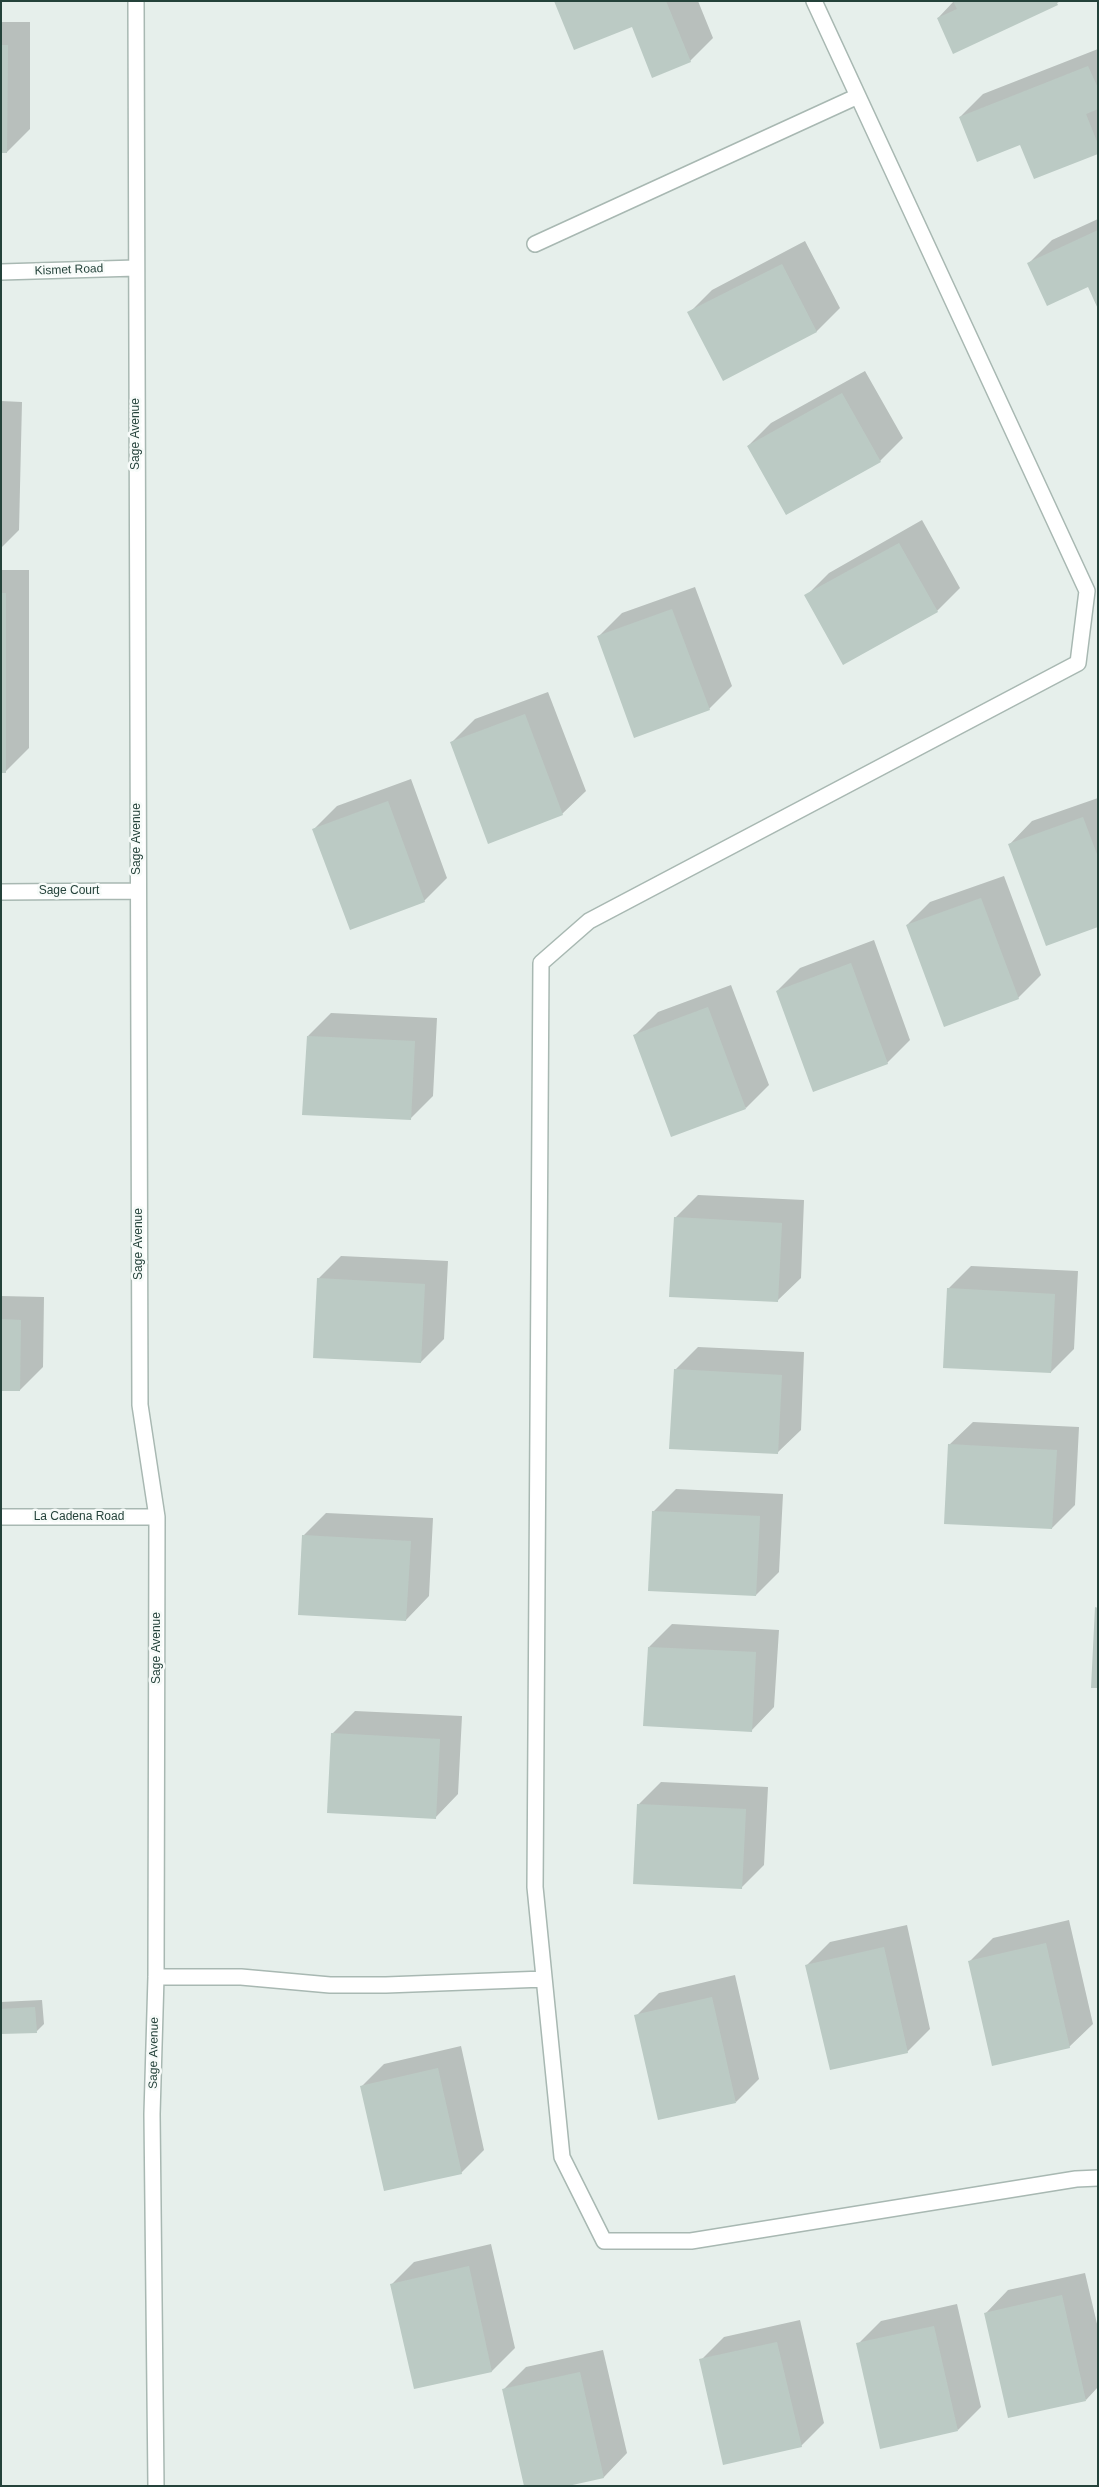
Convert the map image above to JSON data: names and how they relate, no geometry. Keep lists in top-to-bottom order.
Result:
{
  "streets": {
    "street": [
      "Kismet Road",
      "Sage Avenue",
      "Sage Court",
      "La Cadena Road"
    ]
  },
  "crossings": [
    ["Kismet Road", "Sage Avenue"],
    ["Sage Avenue", "Sage Court"],
    ["Sage Avenue", "La Cadena Road"]
  ]
}
